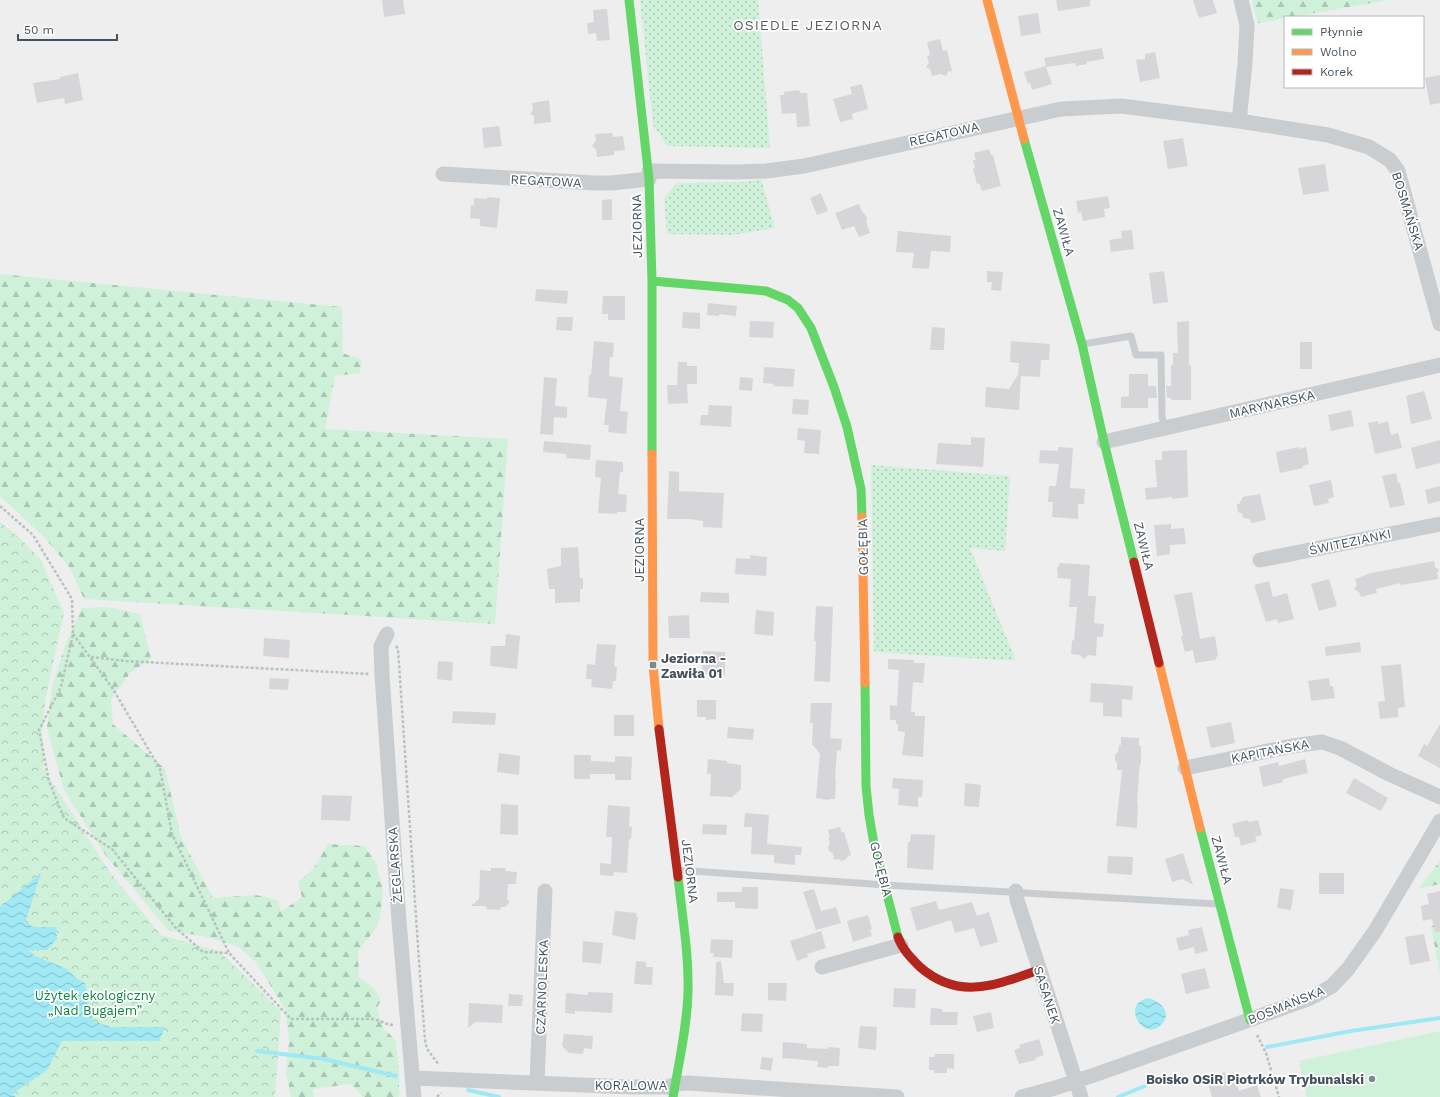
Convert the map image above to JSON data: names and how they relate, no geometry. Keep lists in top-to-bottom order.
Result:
{
  "streets": {
    "street": [
      "REGATOWA",
      "BOSMAŃSKA",
      "JEZIORNA",
      "ZAWIŁA",
      "MARYNARSKA",
      "ŚWITEZIANKI",
      "GOŁĘBIA",
      "KAPITAŃSKA",
      "ŻEGLARSKA",
      "CZARNOLESKA",
      "SASANEK",
      "KORALOWA"
    ]
  },
  "crossings": [
    ["REGATOWA", "BOSMAŃSKA"],
    ["REGATOWA", "JEZIORNA"],
    ["REGATOWA", "ZAWIŁA"],
    ["BOSMAŃSKA", "ZAWIŁA"],
    ["BOSMAŃSKA", "SASANEK"],
    ["JEZIORNA", "GOŁĘBIA"],
    ["JEZIORNA", "KORALOWA"],
    ["ZAWIŁA", "MARYNARSKA"],
    ["ZAWIŁA", "KAPITAŃSKA"],
    ["GOŁĘBIA", "SASANEK"],
    ["ŻEGLARSKA", "KORALOWA"],
    ["CZARNOLESKA", "KORALOWA"]
  ],
  "districts": ["OSIEDLE JEZIORNA"],
  "parks": ["Użytek ekologiczny „Nad Bugajem”"],
  "places": {
    "transit": ["Jeziorna - Zawiła 01"],
    "other": ["Boisko OSiR Piotrków Trybunalski"]
  },
  "legend": ["Płynnie", "Wolno", "Korek"],
  "scale_bar": "50 m"
}
